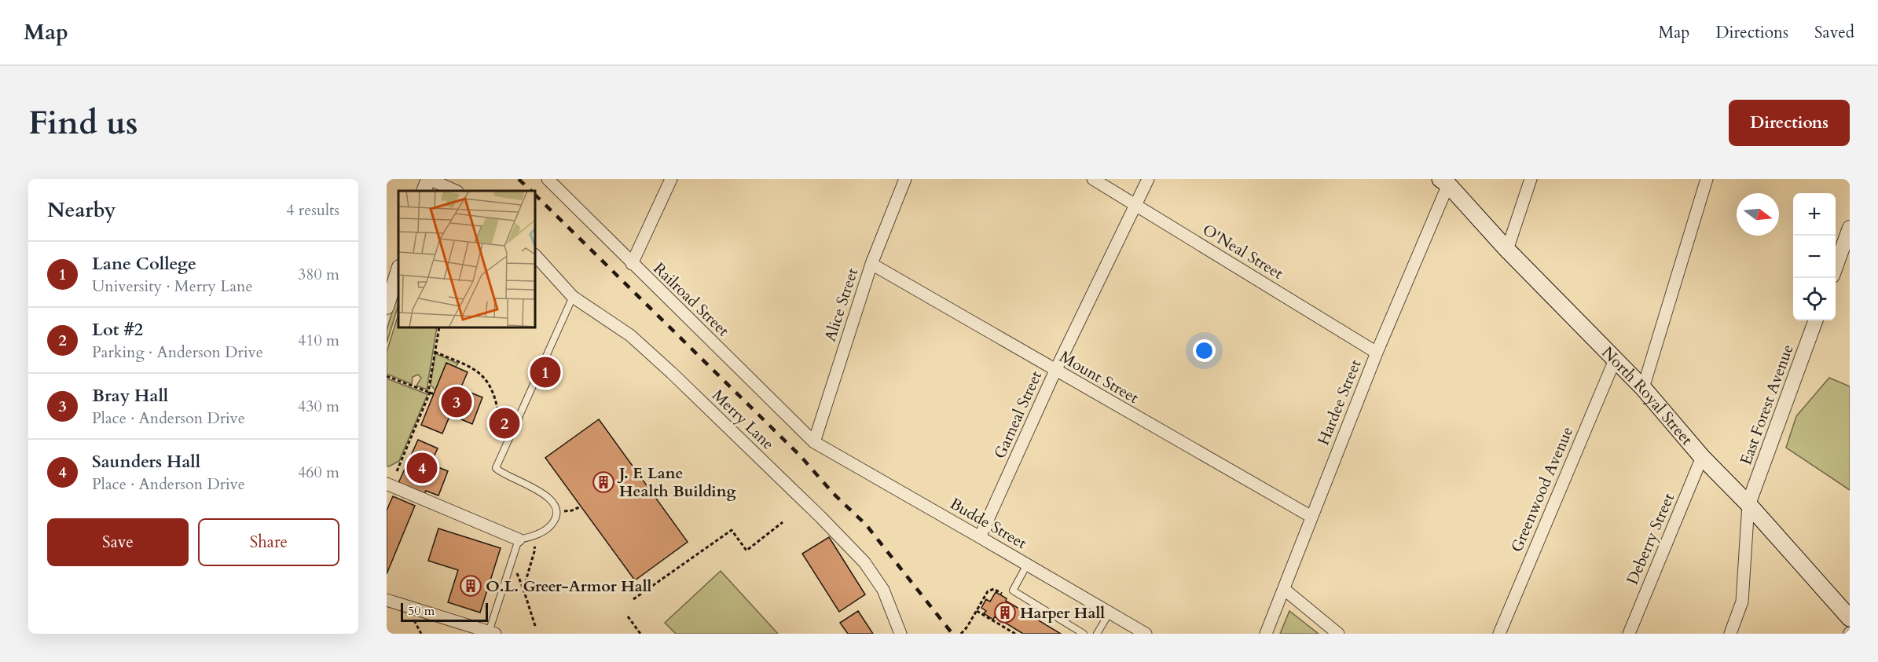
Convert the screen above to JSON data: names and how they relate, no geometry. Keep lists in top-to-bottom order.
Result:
{
  "streets": {
    "main road": ["North Royal Street"],
    "street": [
      "O'Neal Street",
      "Railroad Street",
      "Alice Street",
      "Mount Street",
      "Hardee Street",
      "East Forest Avenue",
      "Garneal Street",
      "Merry Lane",
      "Greenwood Avenue",
      "Budde Street",
      "Deberry Street"
    ]
  },
  "crossings": [
    ["O'Neal Street", "Hardee Street"],
    ["O'Neal Street", "Garneal Street"],
    ["Railroad Street", "Alice Street"],
    ["Railroad Street", "Budde Street"],
    ["Alice Street", "Mount Street"],
    ["Alice Street", "Budde Street"],
    ["Mount Street", "Hardee Street"],
    ["Mount Street", "Garneal Street"],
    ["North Royal Street", "Hardee Street"],
    ["North Royal Street", "East Forest Avenue"],
    ["North Royal Street", "Greenwood Avenue"],
    ["North Royal Street", "Deberry Street"],
    ["Garneal Street", "Budde Street"]
  ],
  "places": {
    "building": ["J. F. Lane Health Building", "O.L. Greer-Armor Hall", "Harper Hall"]
  },
  "scale_bar": "50 m",
  "north": "right",
  "page": {
    "header": "Map",
    "nav": ["Map", "Directions", "Saved"],
    "buttons": [
      "Directions",
      ["Save", "Share"]
    ],
    "title": "Find us",
    "heading": ["Nearby", "4 results"],
    "map_buttons": ["+", "−"],
    "list": [
      {
        "mark": "1",
        "name": "Lane College",
        "note": "University · Merry Lane",
        "value": "380 m"
      },
      {
        "mark": "2",
        "name": "Lot #2",
        "note": "Parking · Anderson Drive",
        "value": "410 m"
      },
      {
        "mark": "3",
        "name": "Bray Hall",
        "note": "Place · Anderson Drive",
        "value": "430 m"
      },
      {
        "mark": "4",
        "name": "Saunders Hall",
        "note": "Place · Anderson Drive",
        "value": "460 m"
      }
    ],
    "pins": [
      "1",
      "3",
      "2",
      "4"
    ],
    "scale": "50 m"
  }
}
